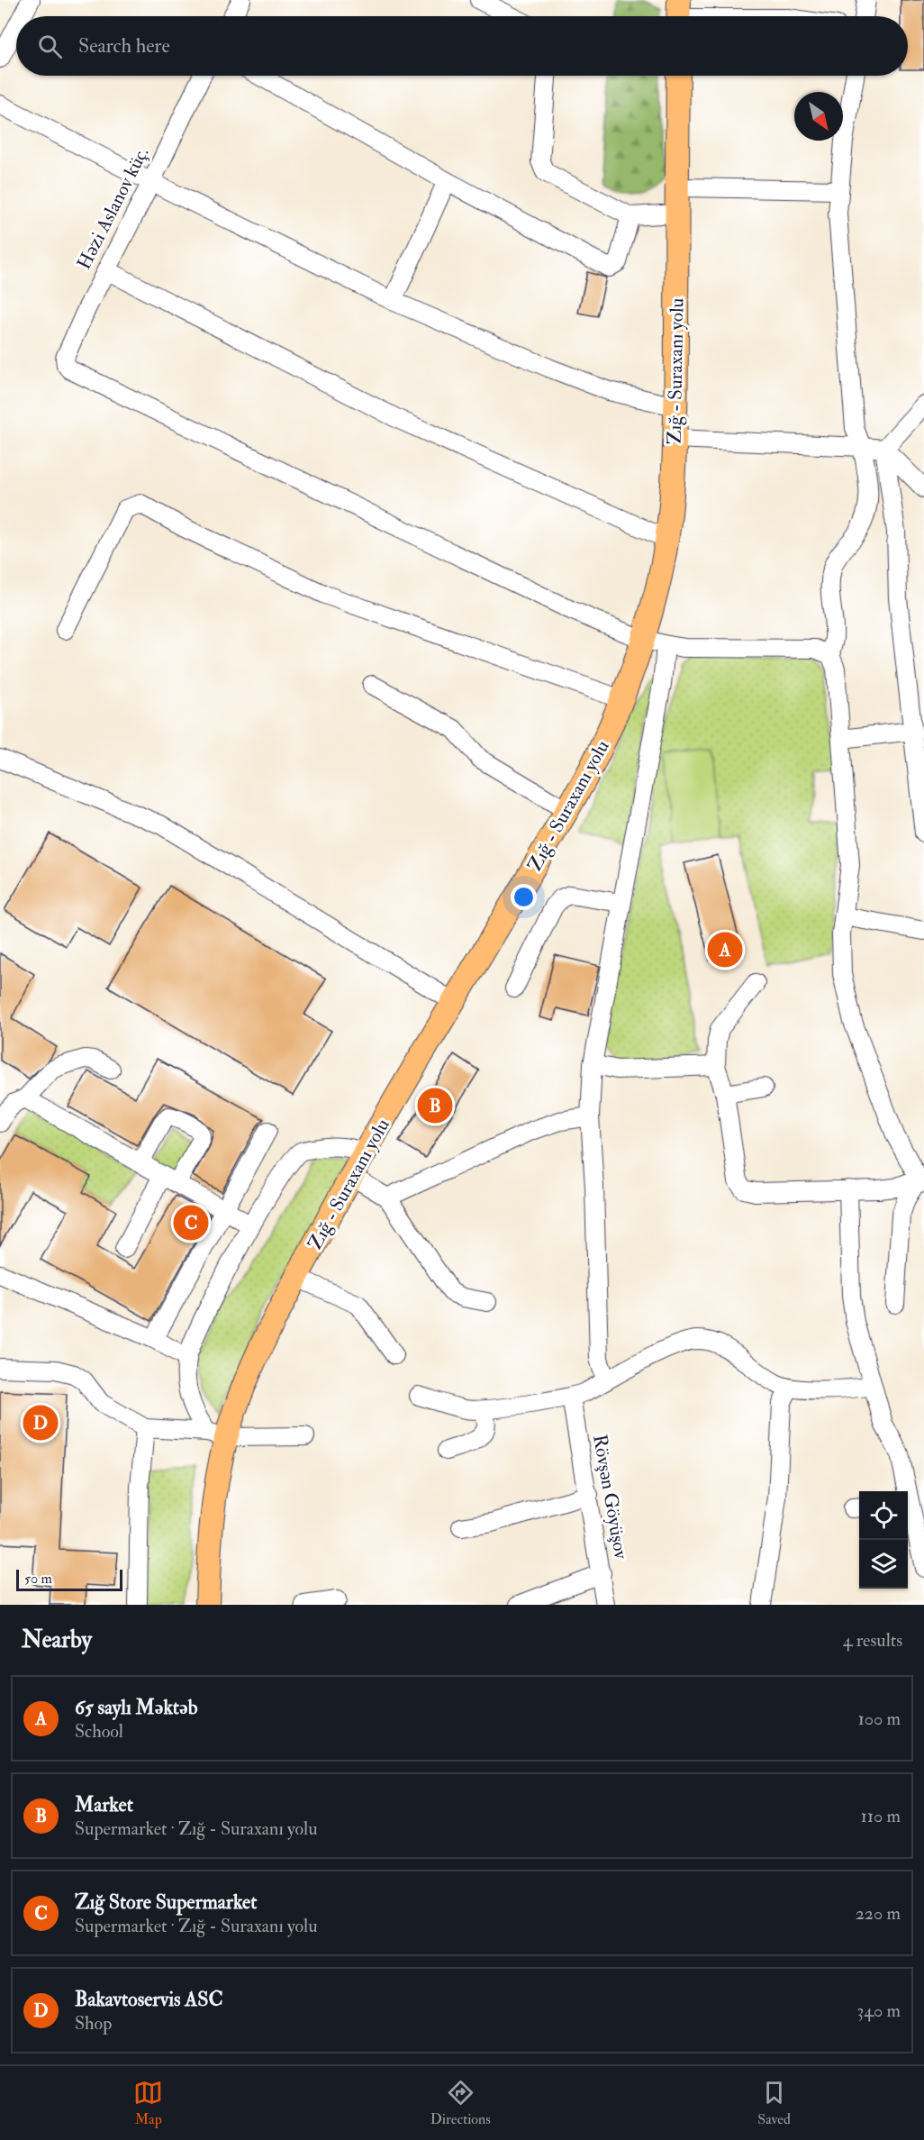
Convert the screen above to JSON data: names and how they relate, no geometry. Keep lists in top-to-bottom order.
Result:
{
  "streets": {
    "main road": ["Zığ - Suraxanı yolu"],
    "street": ["Həzi Aslanov küç.", "Rövşən Göyüşov"]
  },
  "crossings": [
    ["Həzi Aslanov küç.", "Zığ - Suraxanı yolu"]
  ],
  "scale_bar": "50 m",
  "north": "bottom right",
  "page": {
    "search": "Search here",
    "pins": [
      "A",
      "B",
      "C",
      "D"
    ],
    "scale": "50 m",
    "heading": ["Nearby", "4 results"],
    "list": [
      {
        "mark": "A",
        "name": "65 saylı Məktəb",
        "note": "School",
        "value": "100 m"
      },
      {
        "mark": "B",
        "name": "Market",
        "note": "Supermarket · Zığ - Suraxanı yolu",
        "value": "110 m"
      },
      {
        "mark": "C",
        "name": "Zığ Store Supermarket",
        "note": "Supermarket · Zığ - Suraxanı yolu",
        "value": "220 m"
      },
      {
        "mark": "D",
        "name": "Bakavtoservis ASC",
        "note": "Shop",
        "value": "340 m"
      }
    ],
    "nav": ["Map", "Directions", "Saved"]
  }
}
